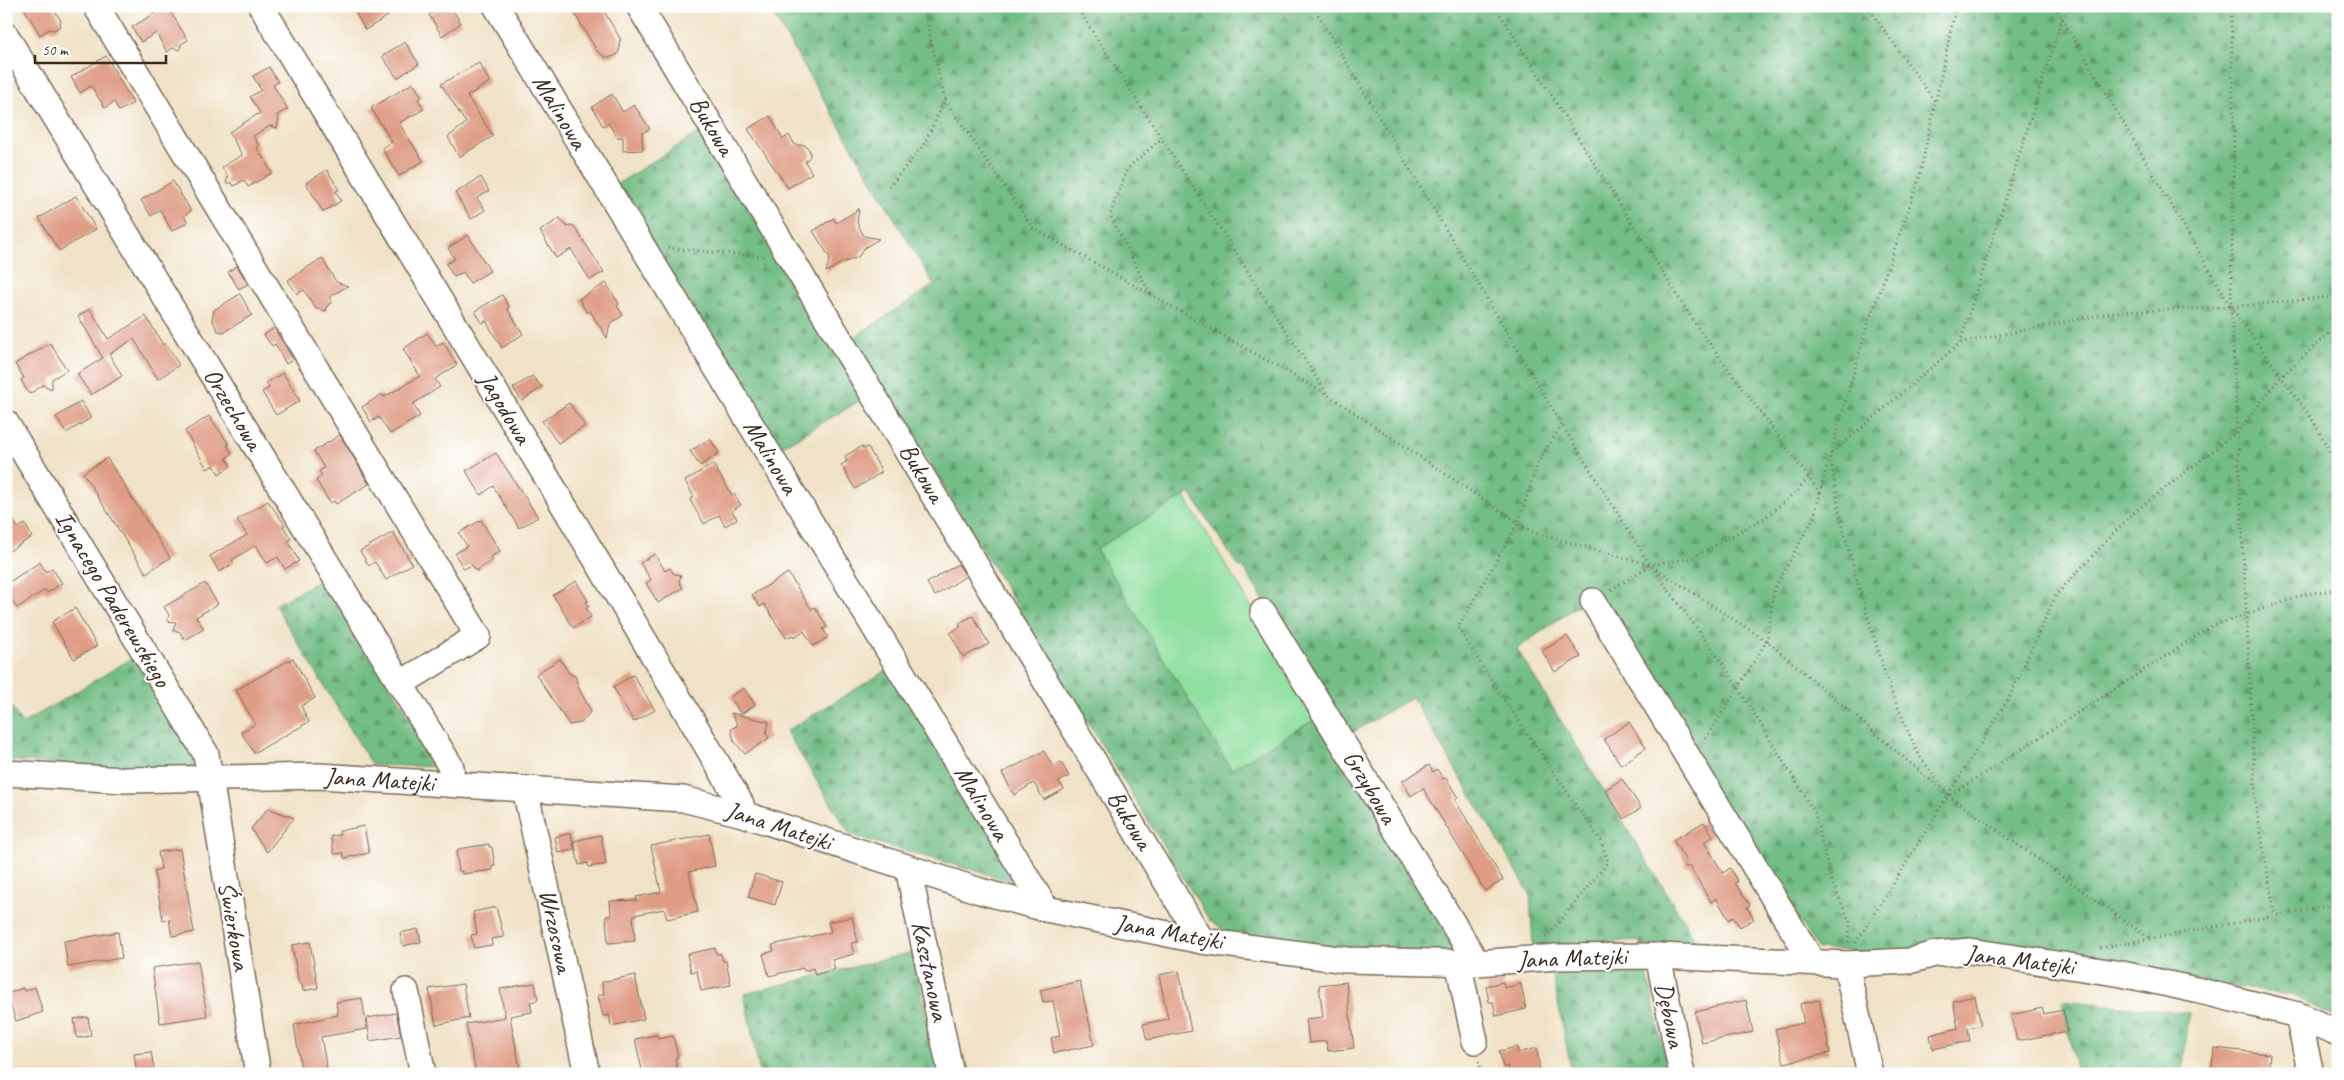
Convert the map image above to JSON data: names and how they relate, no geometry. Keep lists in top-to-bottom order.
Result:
{
  "streets": {
    "street": [
      "Malinowa",
      "Bukowa",
      "Jagodowa",
      "Orzechowa",
      "Ignacego Paderewskiego",
      "Jana Matejki",
      "Grzybowa",
      "Świerkowa",
      "Wrzosowa",
      "Kasztanowa",
      "Dębowa"
    ]
  },
  "crossings": [
    ["Malinowa", "Jana Matejki"],
    ["Bukowa", "Jana Matejki"],
    ["Jagodowa", "Jana Matejki"],
    ["Orzechowa", "Jana Matejki"],
    ["Ignacego Paderewskiego", "Jana Matejki"],
    ["Ignacego Paderewskiego", "Świerkowa"],
    ["Jana Matejki", "Grzybowa"],
    ["Jana Matejki", "Świerkowa"],
    ["Jana Matejki", "Wrzosowa"],
    ["Jana Matejki", "Kasztanowa"],
    ["Jana Matejki", "Dębowa"]
  ],
  "scale_bar": "50 m"
}
